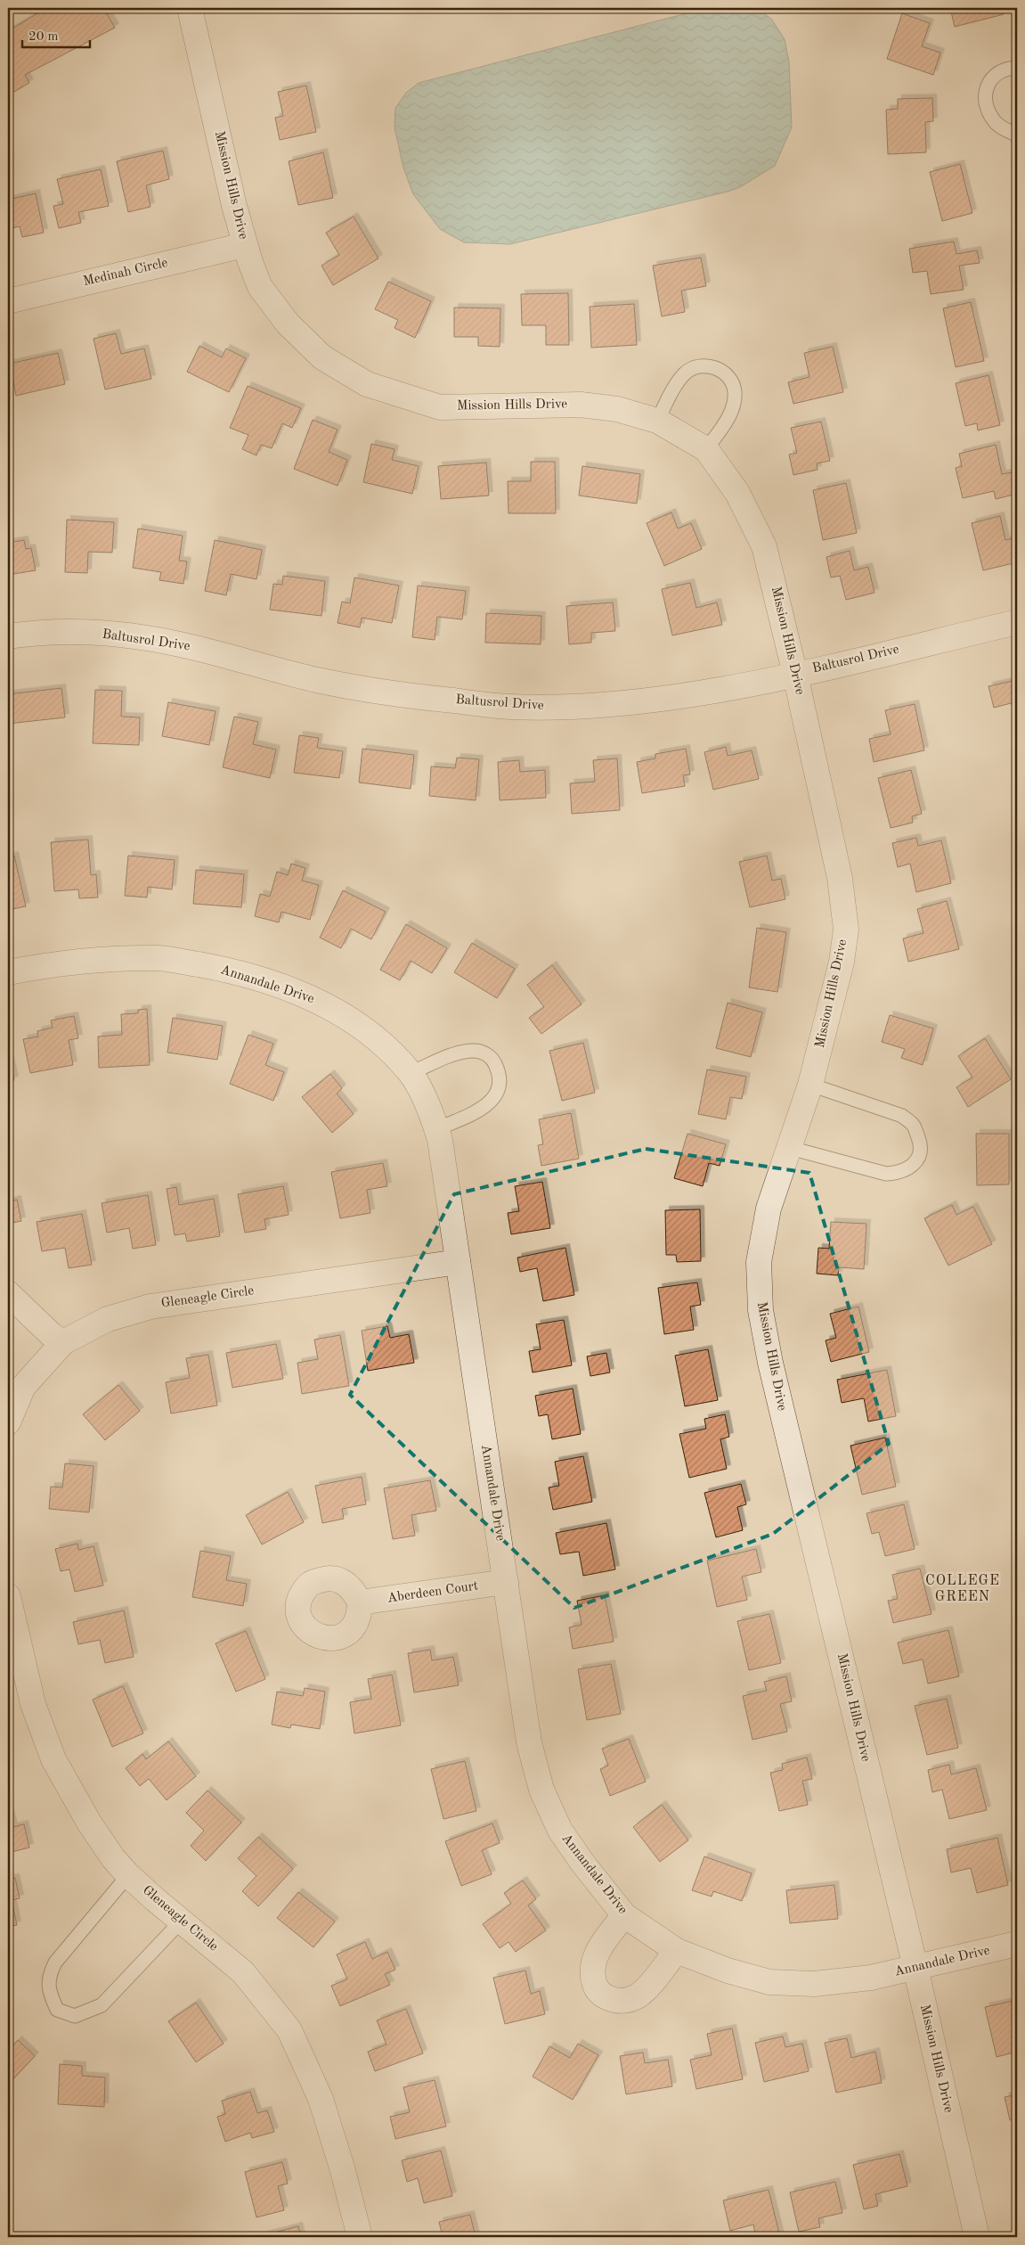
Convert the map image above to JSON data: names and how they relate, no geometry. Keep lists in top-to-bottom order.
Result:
{
  "streets": {
    "street": [
      "Mission Hills Drive",
      "Medinah Circle",
      "Baltusrol Drive",
      "Annandale Drive",
      "Gleneagle Circle",
      "Aberdeen Court"
    ]
  },
  "crossings": [
    ["Mission Hills Drive", "Medinah Circle"],
    ["Mission Hills Drive", "Baltusrol Drive"],
    ["Mission Hills Drive", "Annandale Drive"],
    ["Annandale Drive", "Gleneagle Circle"],
    ["Annandale Drive", "Aberdeen Court"]
  ],
  "districts": ["COLLEGE GREEN"],
  "scale_bar": "20 m"
}
